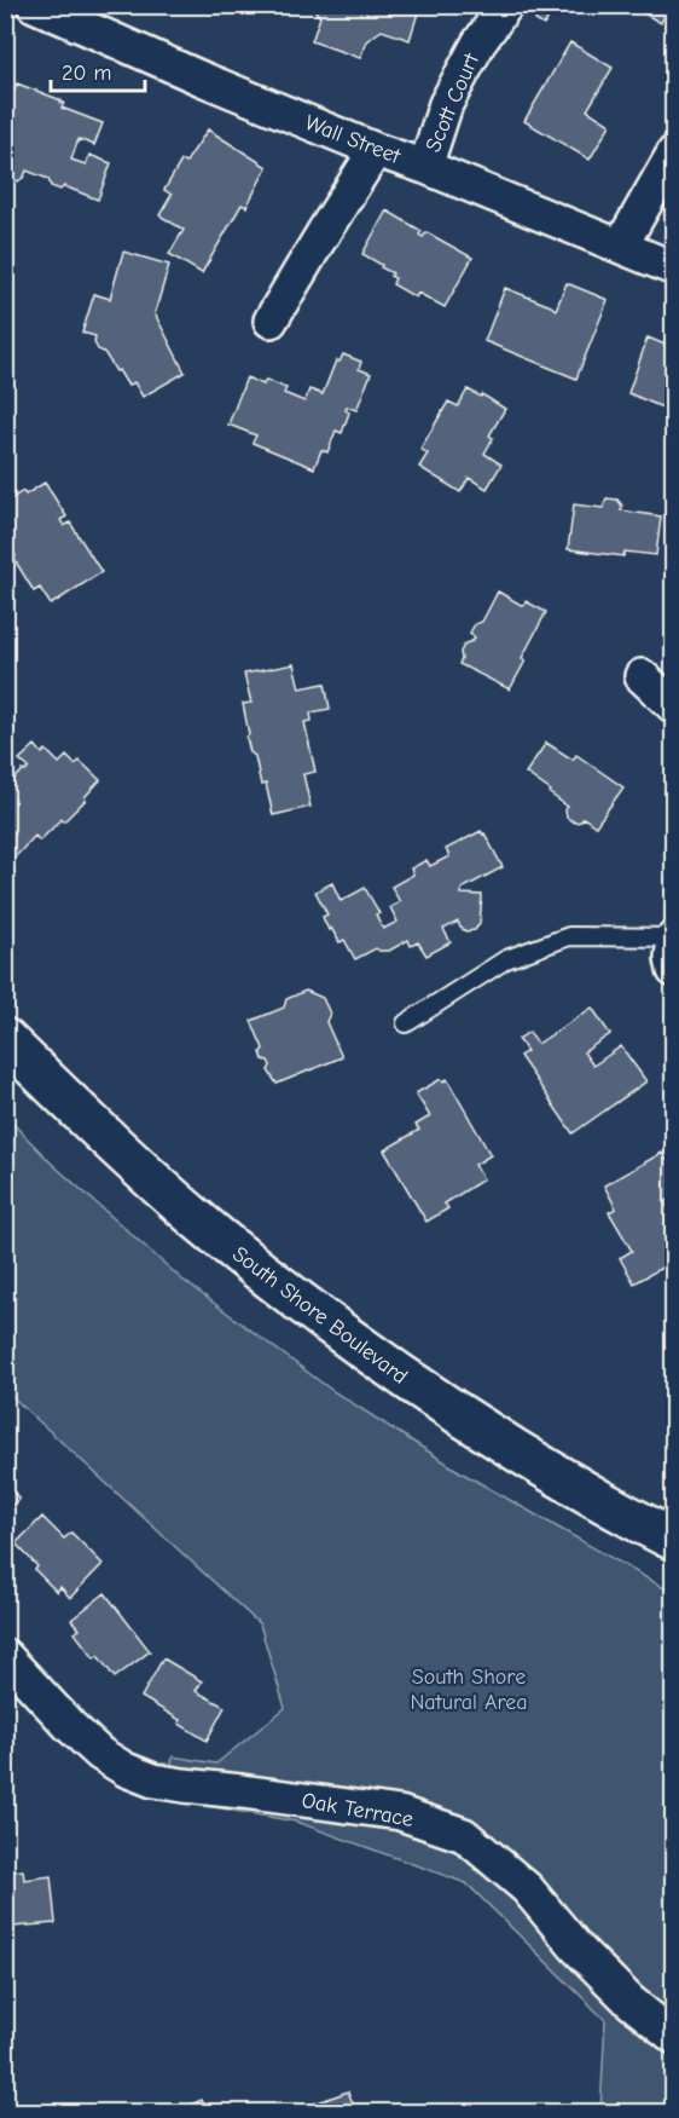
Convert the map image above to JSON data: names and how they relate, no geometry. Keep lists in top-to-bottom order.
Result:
{
  "streets": {
    "main road": ["South Shore Boulevard"],
    "street": ["Scott Court", "Wall Street", "Oak Terrace"]
  },
  "crossings": [
    ["Scott Court", "Wall Street"]
  ],
  "parks": ["South Shore Natural Area"],
  "scale_bar": "20 m"
}
